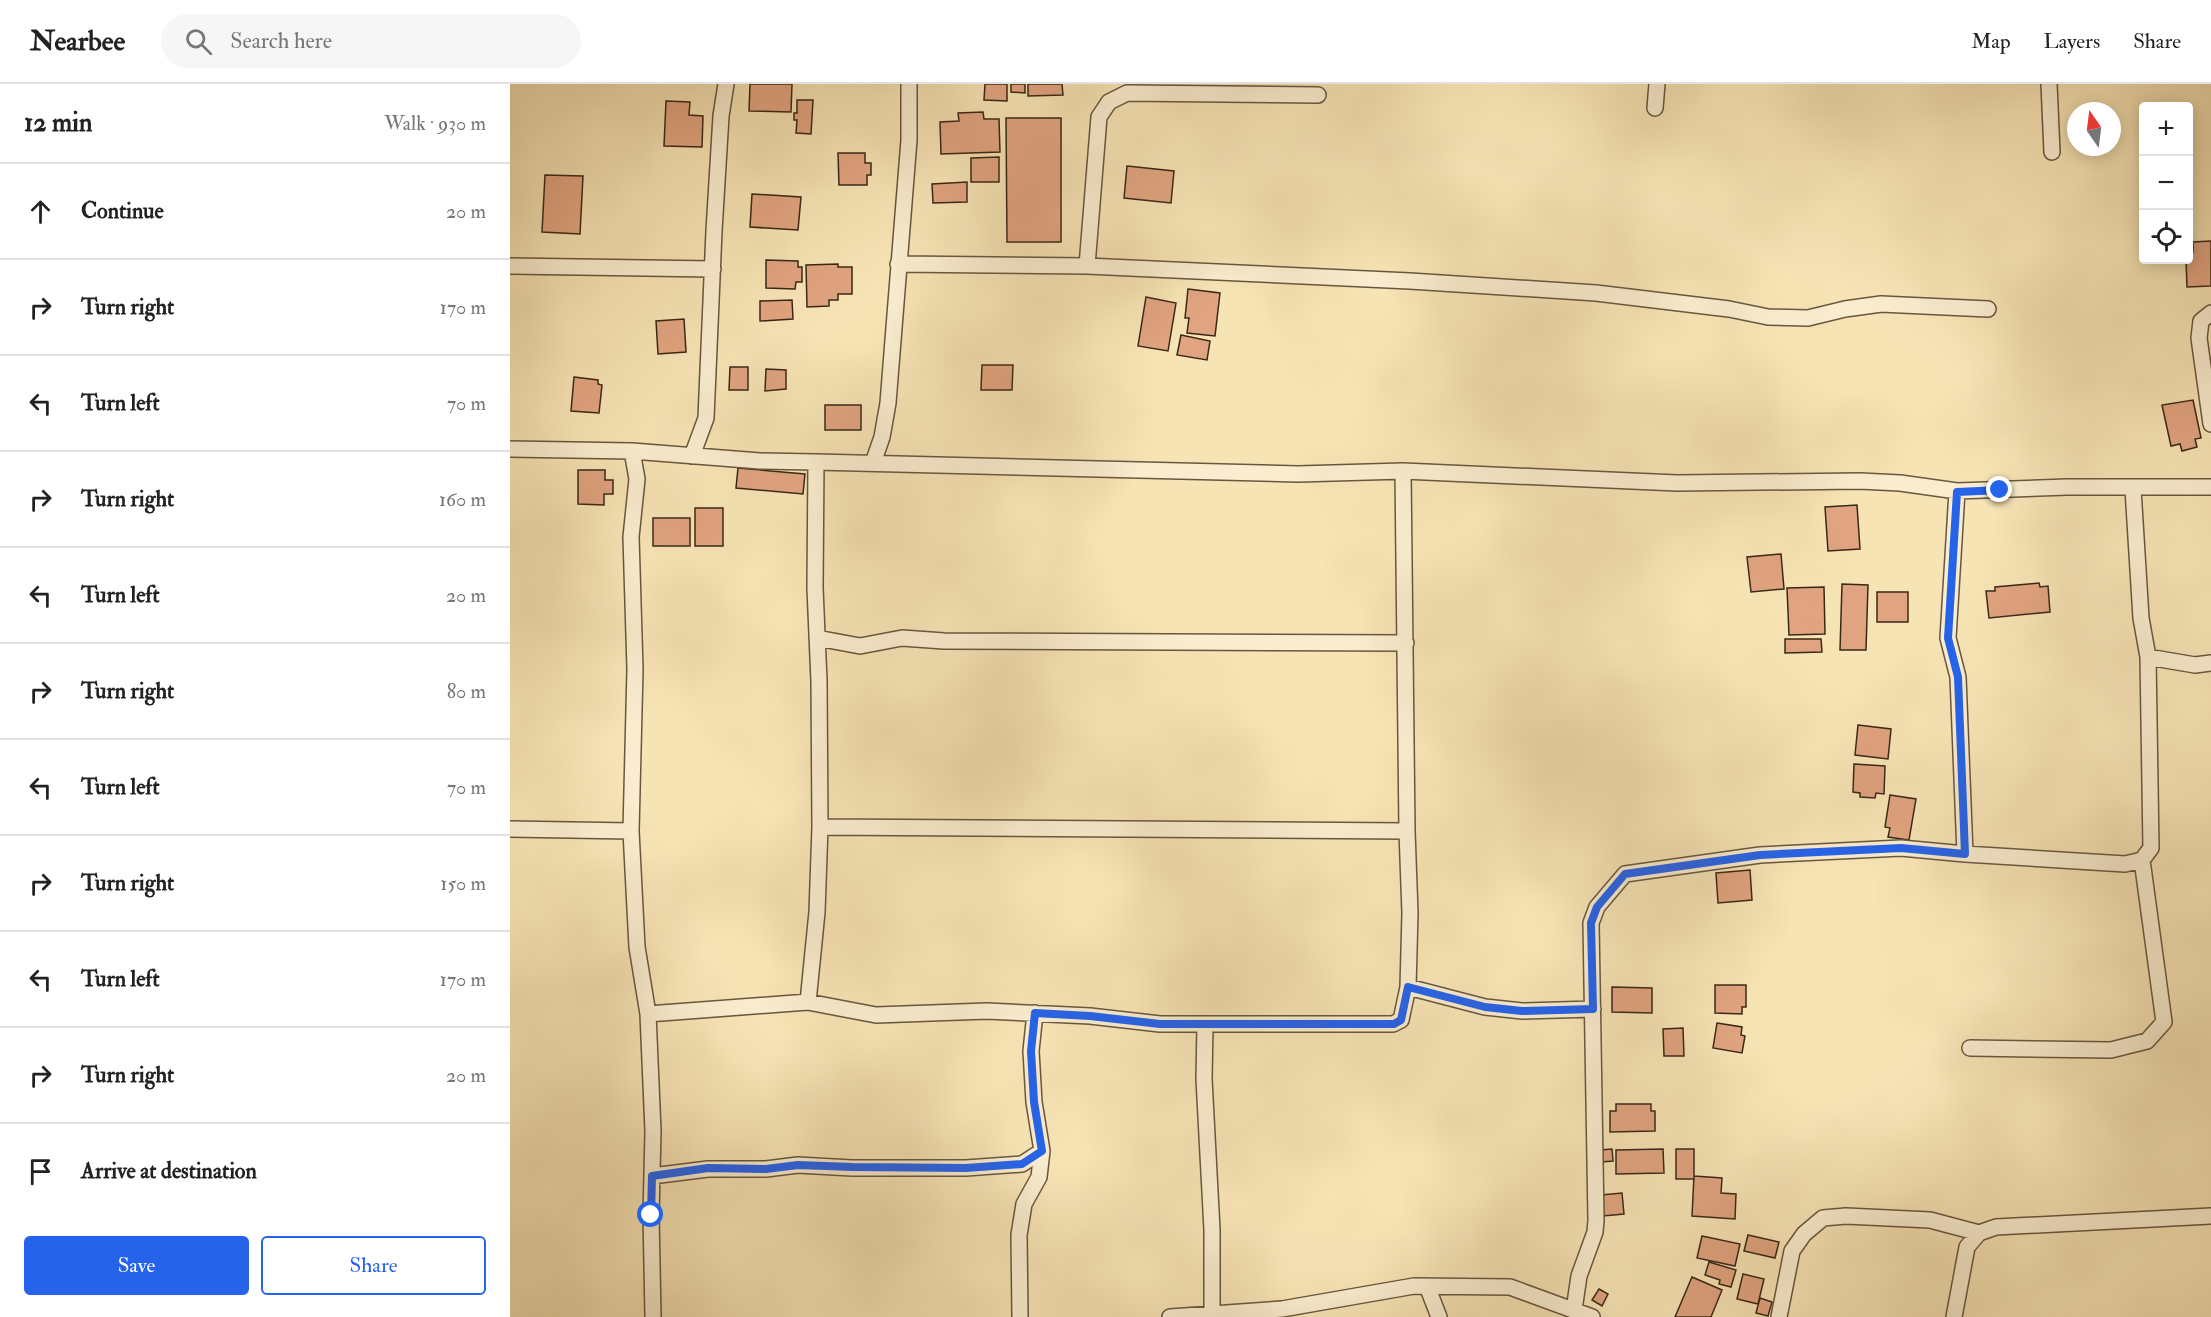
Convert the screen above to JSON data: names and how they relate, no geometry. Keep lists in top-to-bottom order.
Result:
{
  "north": "top",
  "page": {
    "header": "Nearbee",
    "search": "Search here",
    "nav": ["Map", "Layers", "Share"],
    "heading": ["12 min", "Walk · 930 m"],
    "map_buttons": ["+", "−"],
    "list": [
      ["Continue", "20 m"],
      ["Turn right", "170 m"],
      ["Turn left", "70 m"],
      ["Turn right", "160 m"],
      ["Turn left", "20 m"],
      ["Turn right", "80 m"],
      ["Turn left", "70 m"],
      ["Turn right", "150 m"],
      ["Turn left", "170 m"],
      ["Turn right", "20 m"],
      "Arrive at destination"
    ],
    "buttons": ["Save", "Share"]
  }
}
